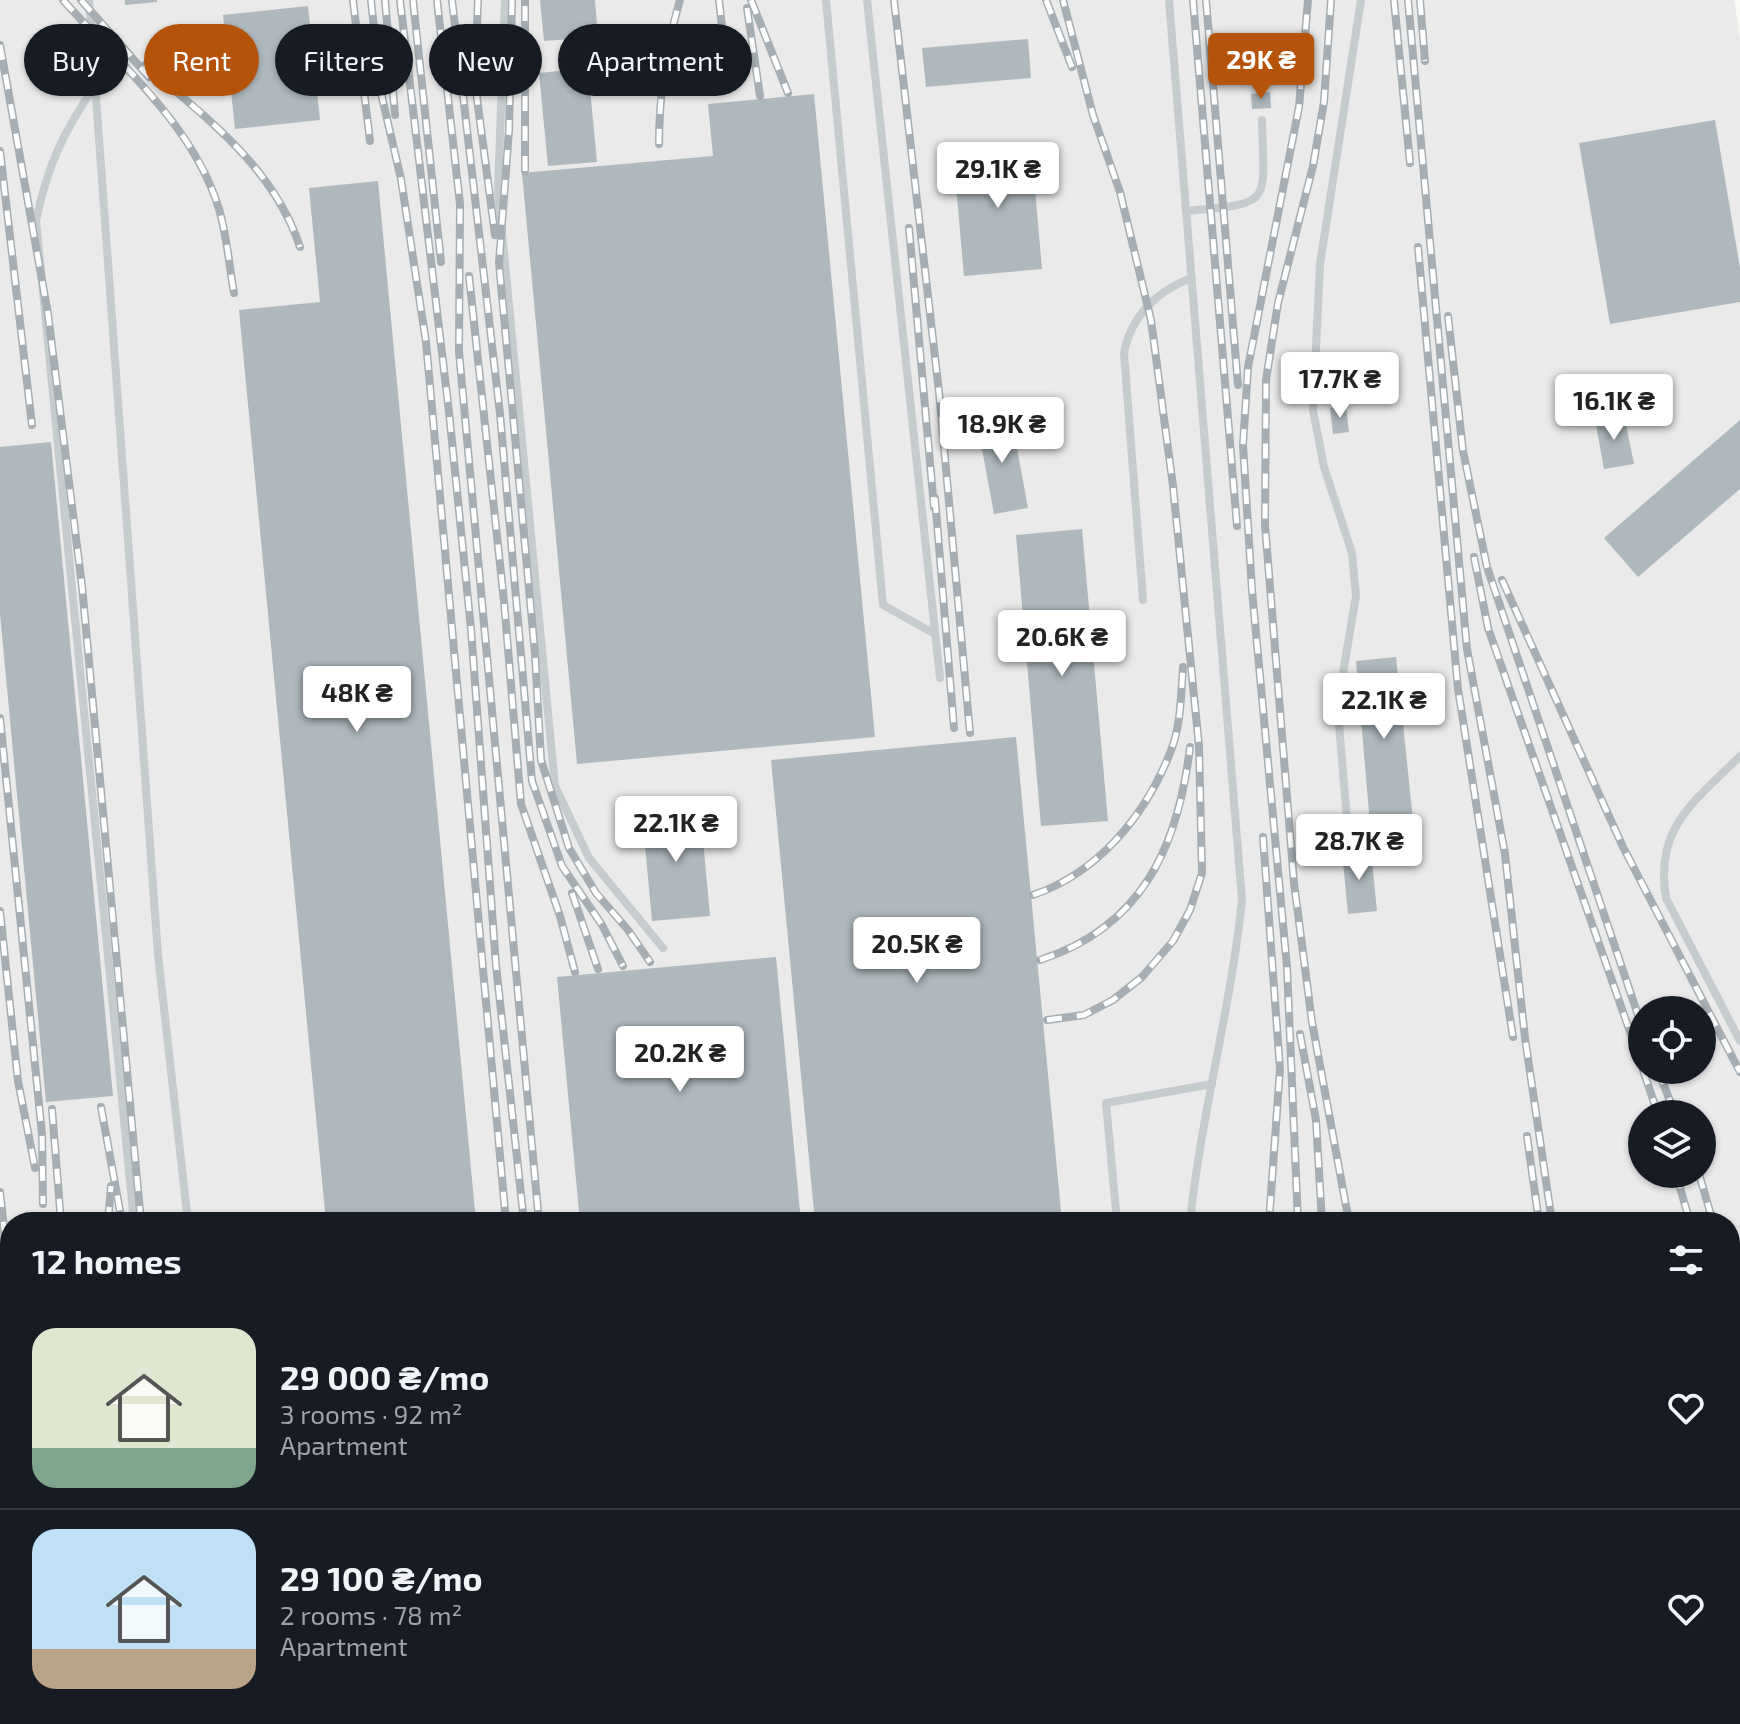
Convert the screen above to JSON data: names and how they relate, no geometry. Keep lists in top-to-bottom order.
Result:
{
  "page": {
    "chip": [
      "Buy",
      "Rent",
      "Filters",
      "New",
      "Apartment"
    ],
    "price": [
      "29K ₴",
      "29.1K ₴",
      "17.7K ₴",
      "16.1K ₴",
      "18.9K ₴",
      "20.6K ₴",
      "48K ₴",
      "22.1K ₴",
      "22.1K ₴",
      "28.7K ₴",
      "20.5K ₴",
      "20.2K ₴"
    ],
    "heading": "12 homes",
    "list": [
      {
        "name": "29 000 ₴/mo",
        "note": "3 rooms · 92 m² · Apartment"
      },
      {
        "name": "29 100 ₴/mo",
        "note": "2 rooms · 78 m² · Apartment"
      }
    ]
  }
}
